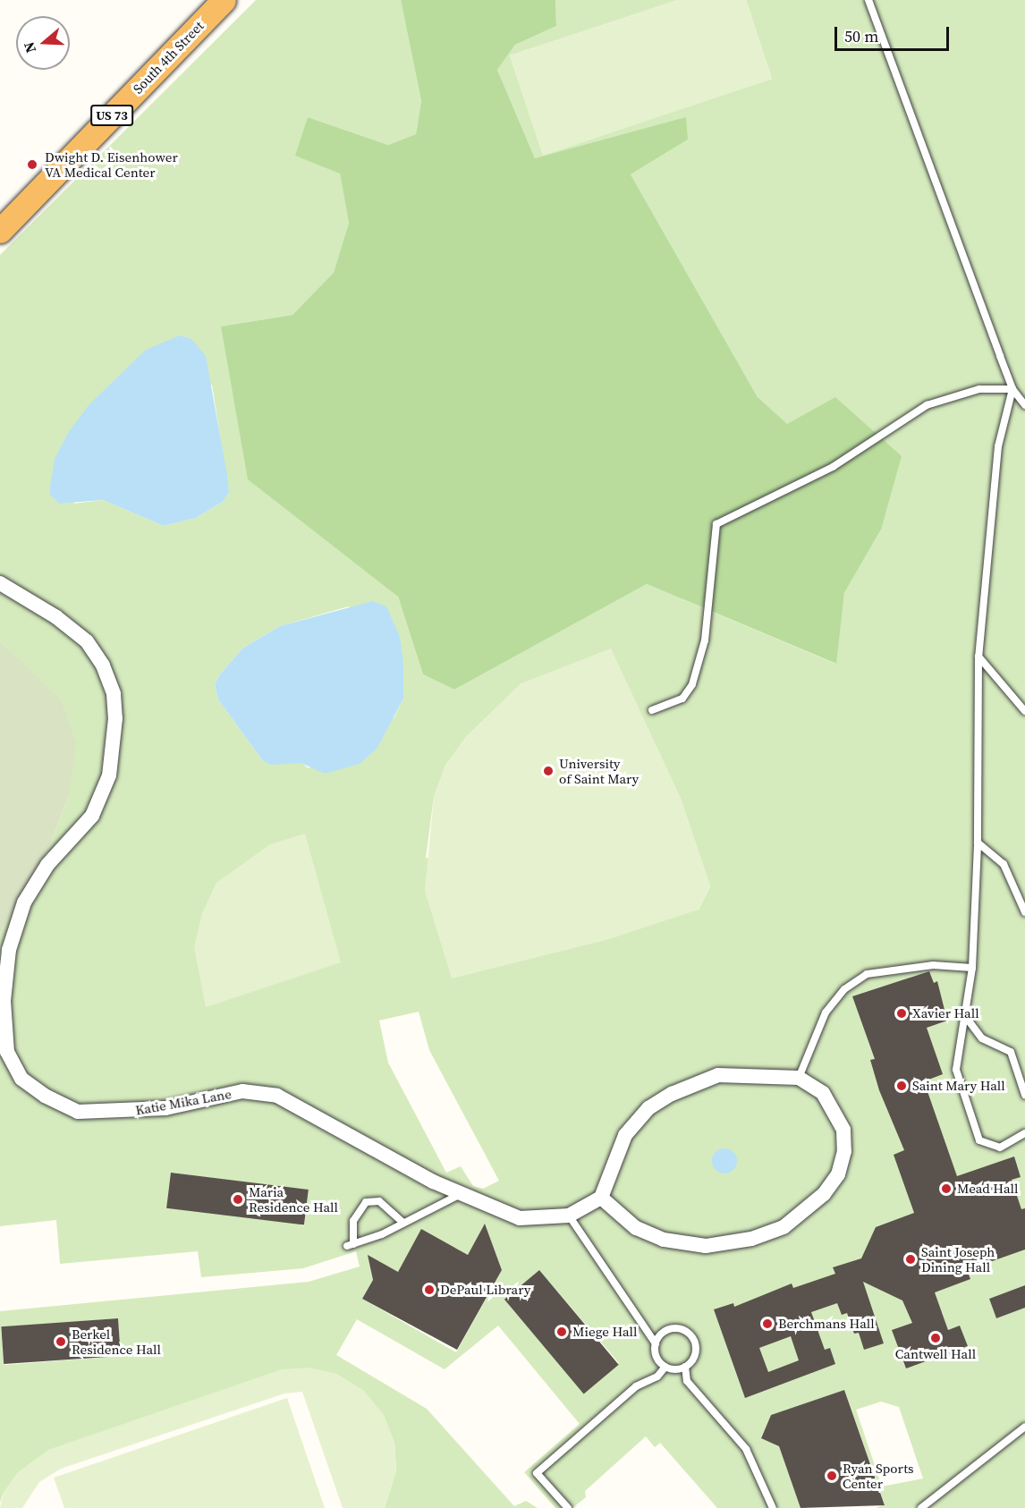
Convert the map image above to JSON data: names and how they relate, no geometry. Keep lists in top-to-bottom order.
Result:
{
  "streets": {
    "highway": ["South 4th Street", "US 73"],
    "street": ["Katie Mika Lane"]
  },
  "places": [
    "Dwight D. Eisenhower VA Medical Center",
    "University of Saint Mary",
    "Xavier Hall",
    "Saint Mary Hall",
    "Mead Hall",
    "Maria Residence Hall",
    "Saint Joseph Dining Hall",
    "DePaul Library",
    "Berchmans Hall",
    "Miege Hall",
    "Cantwell Hall",
    "Berkel Residence Hall",
    "Ryan Sports Center"
  ],
  "scale_bar": "50 m",
  "north": "left"
}
